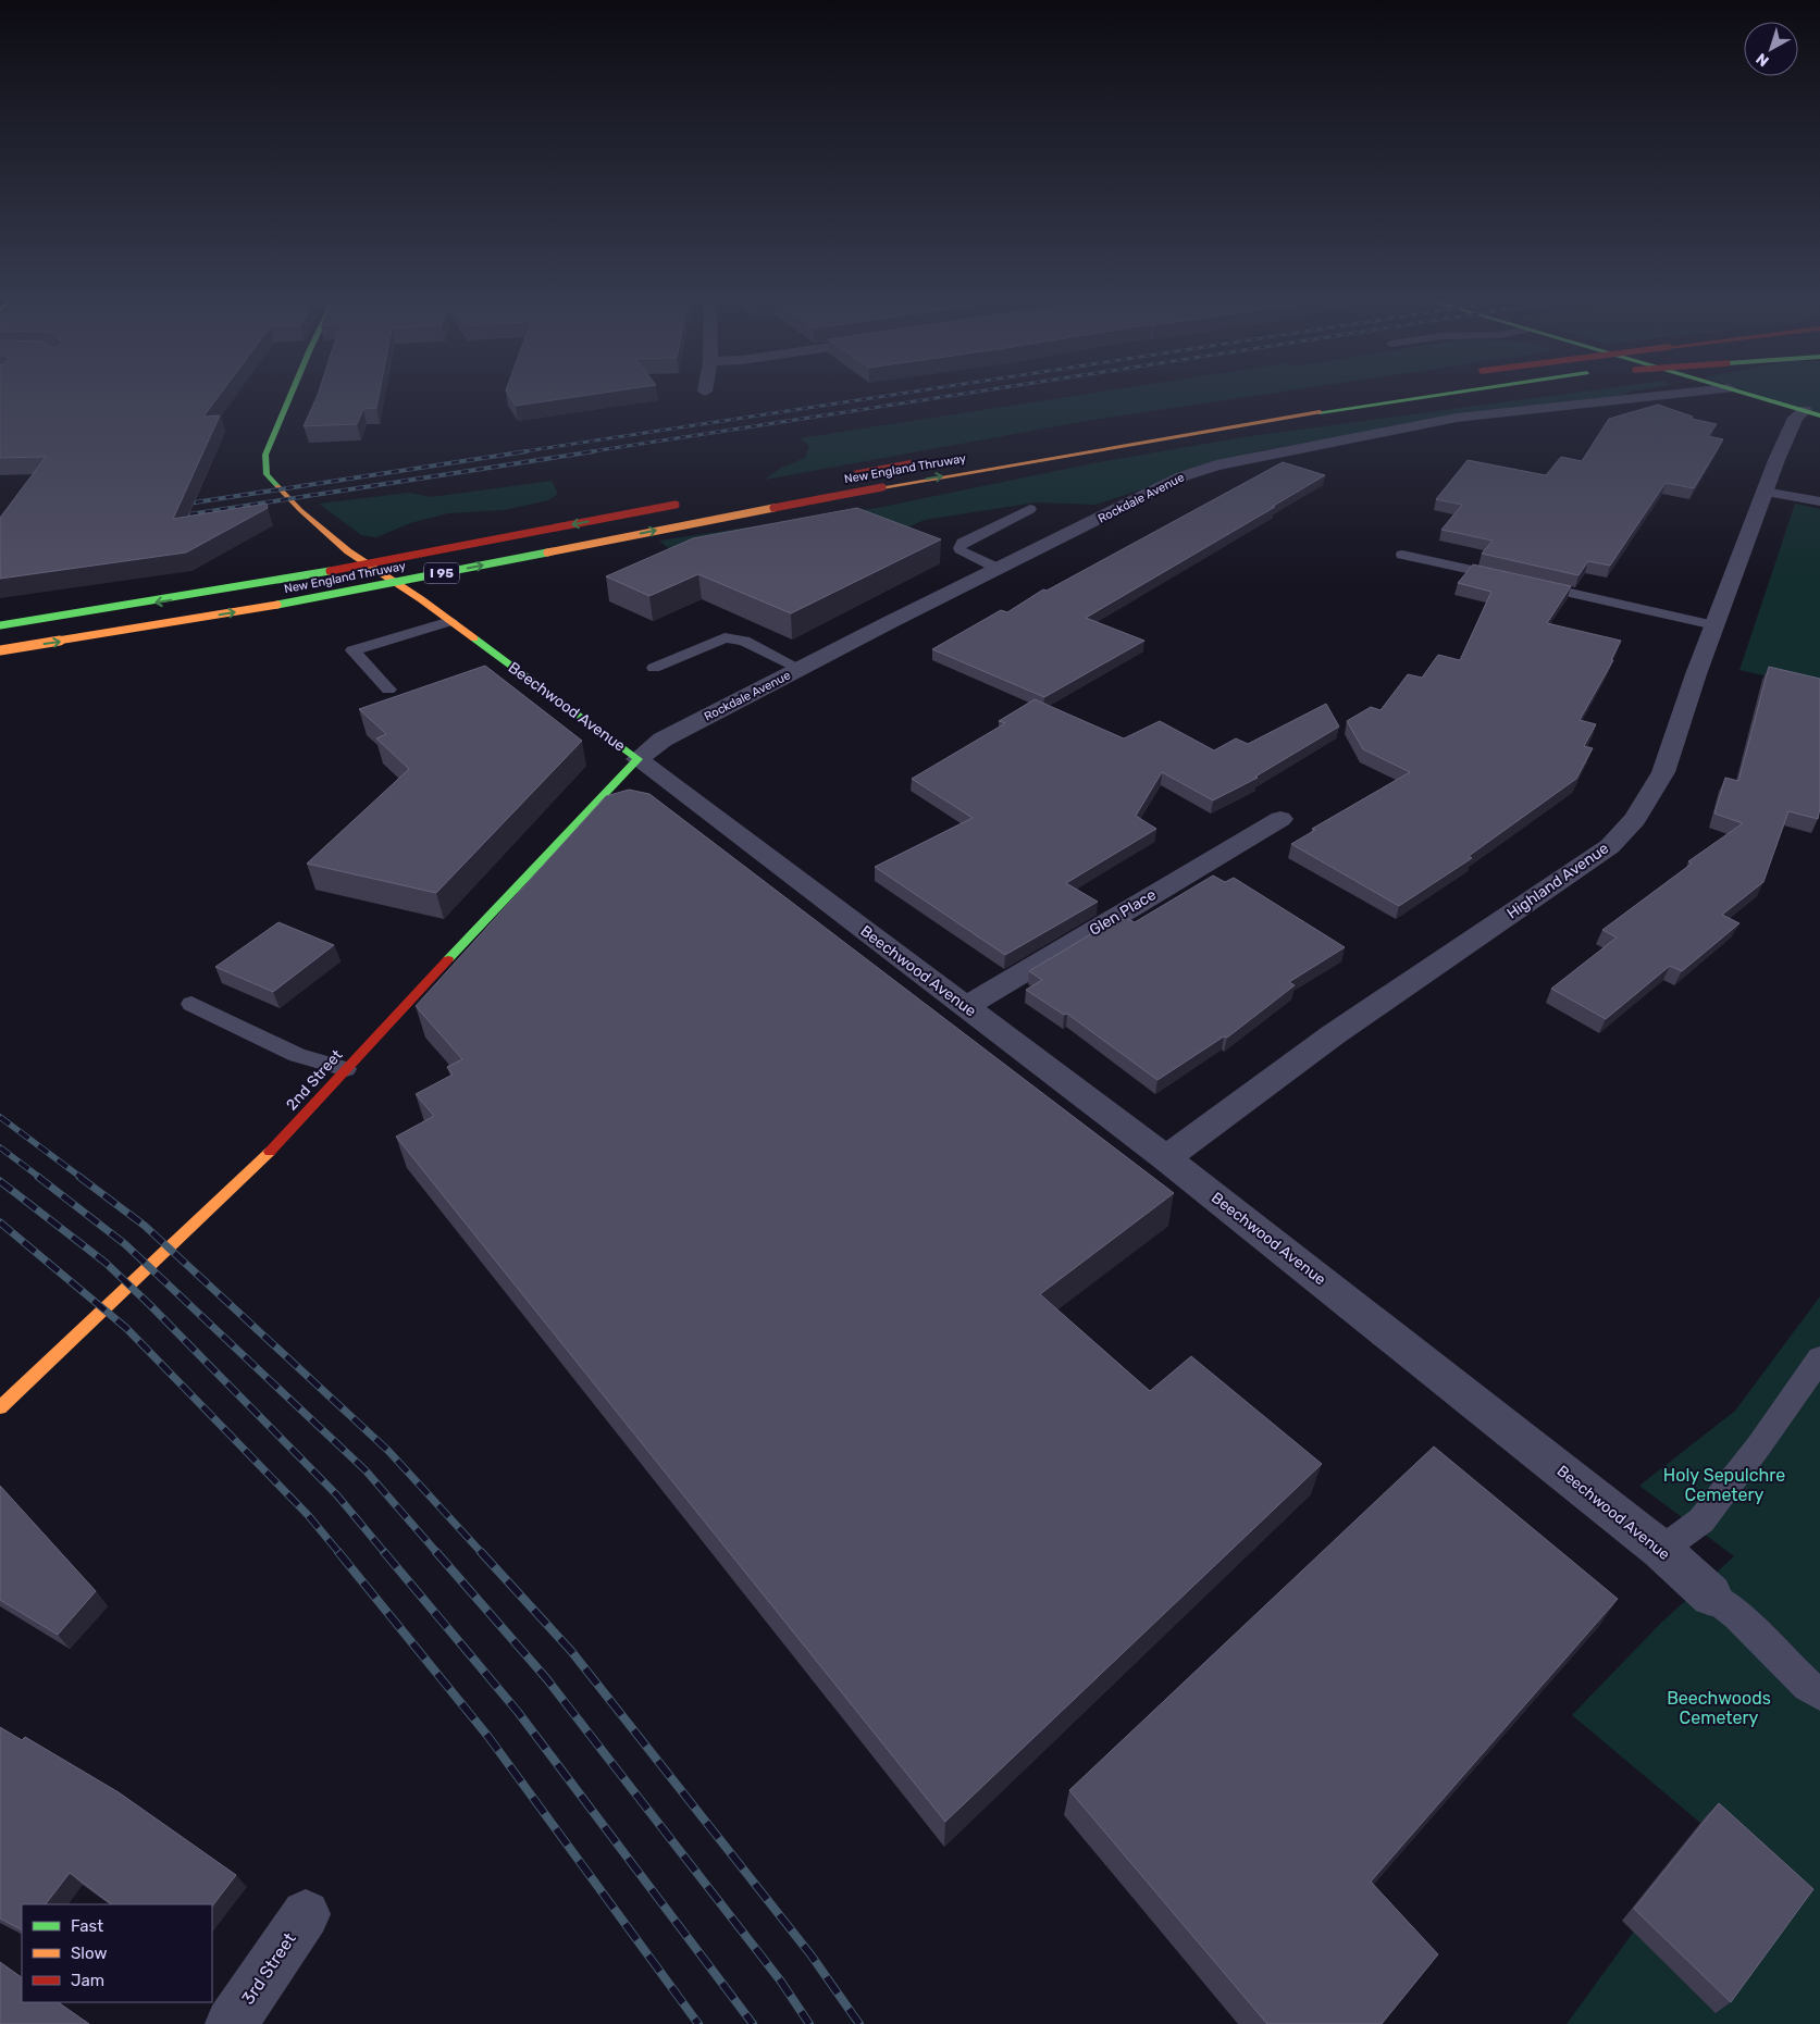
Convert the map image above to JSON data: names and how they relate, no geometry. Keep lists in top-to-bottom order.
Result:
{
  "streets": {
    "main road": [
      "New England Thruway",
      "I 95",
      "Beechwood Avenue",
      "2nd Street"
    ],
    "street": [
      "Rockdale Avenue",
      "Highland Avenue",
      "Glen Place",
      "3rd Street"
    ]
  },
  "crossings": [
    ["Rockdale Avenue", "Beechwood Avenue"],
    ["Rockdale Avenue", "2nd Street"],
    ["Beechwood Avenue", "Highland Avenue"],
    ["Beechwood Avenue", "Glen Place"],
    ["Beechwood Avenue", "2nd Street"]
  ],
  "parks": ["Holy Sepulchre Cemetery", "Beechwoods Cemetery"],
  "legend": ["Fast", "Slow", "Jam"],
  "north": "bottom left"
}
